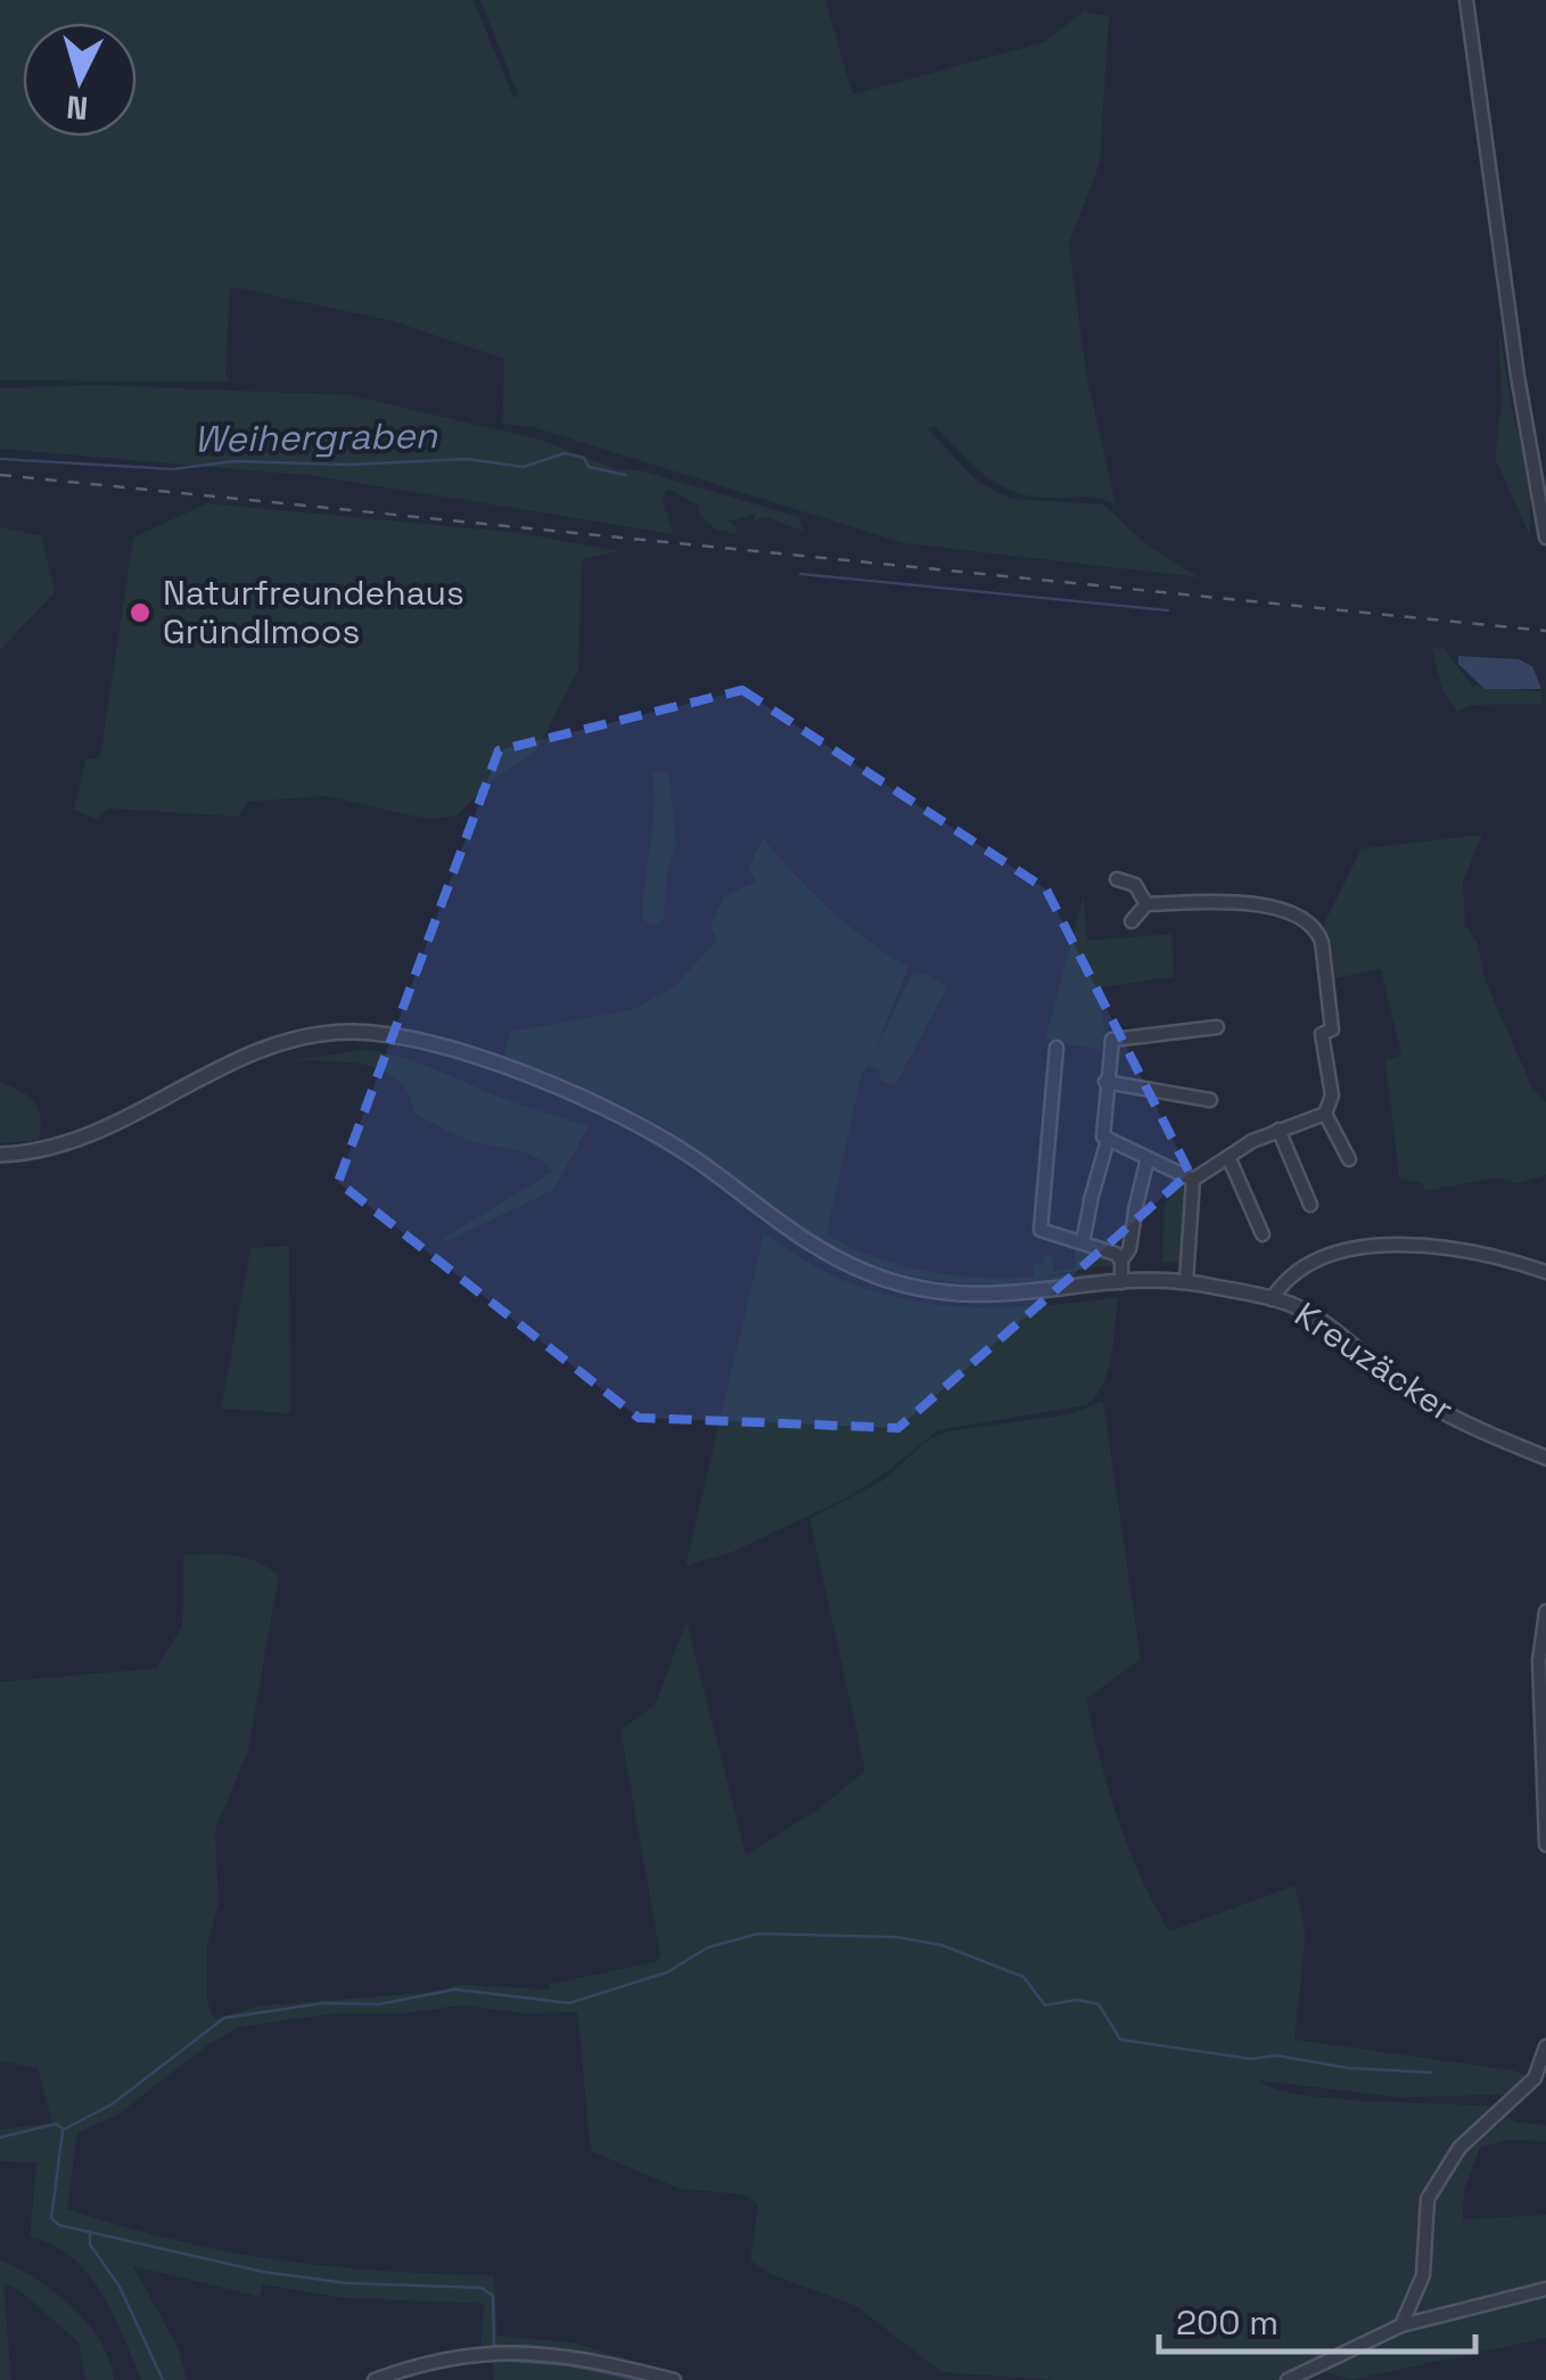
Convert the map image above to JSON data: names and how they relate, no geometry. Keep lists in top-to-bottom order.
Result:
{
  "streets": {
    "street": ["Kreuzäcker"]
  },
  "water": ["Weihergraben"],
  "places": ["Naturfreundehaus Gründlmoos"],
  "scale_bar": "200 m",
  "north": "bottom"
}
